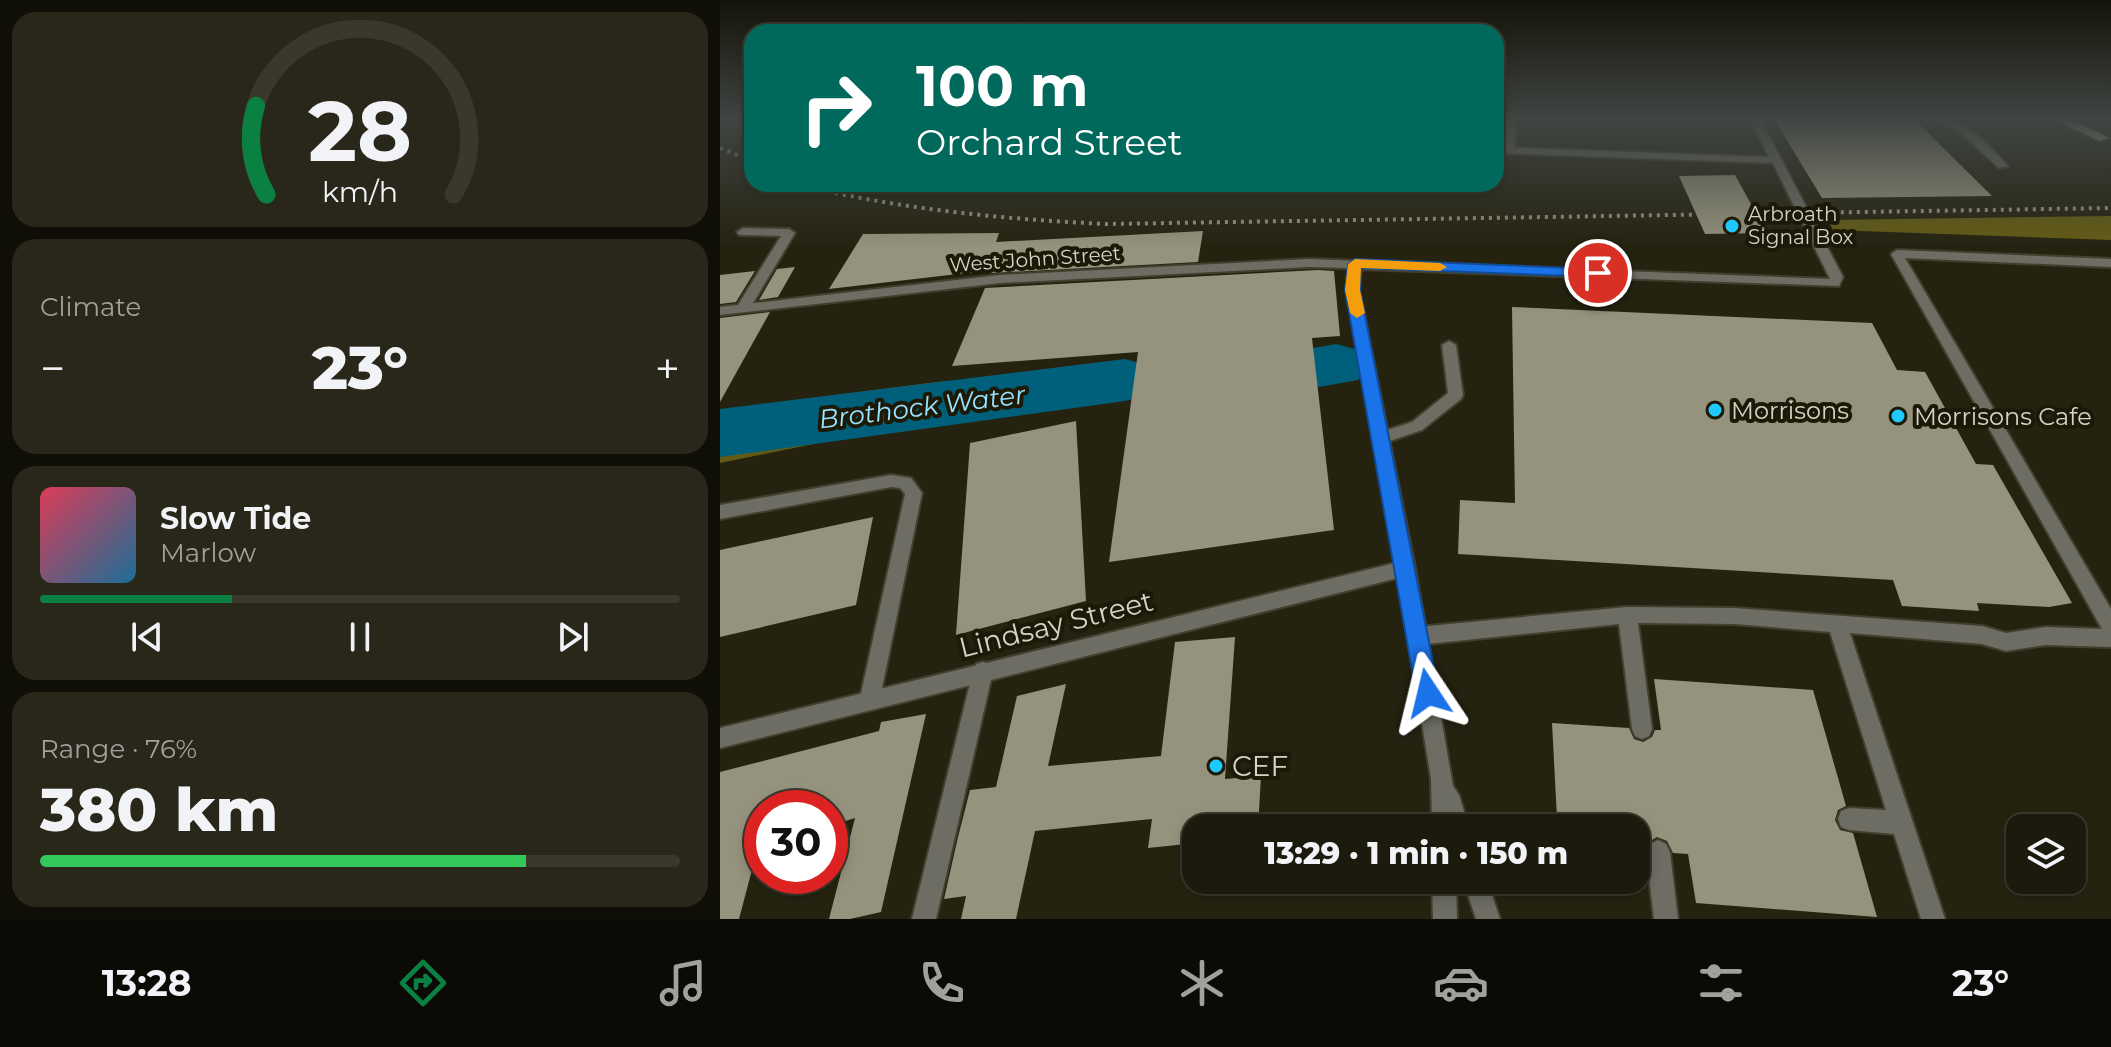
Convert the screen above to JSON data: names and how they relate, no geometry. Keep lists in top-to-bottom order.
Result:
{
  "streets": {
    "street": ["West John Street", "Lindsay Street"]
  },
  "water": ["Brothock Water"],
  "places": [
    "Arbroath Signal Box",
    "Morrisons",
    "Morrisons Cafe",
    "CEF"
  ],
  "page": {
    "turn": ["100 m", "Orchard Street"],
    "tile": [
      "Climate",
      ["Range · 76%", "380 km"]
    ],
    "heat": ["−", "23°", "+"],
    "song": ["Slow Tide", "Marlow"],
    "limit": "30",
    "trip": "13:29 · 1 min · 150 m",
    "tabs": ["13:28", "23°"],
    "gauge": ["28", "km/h"]
  }
}
